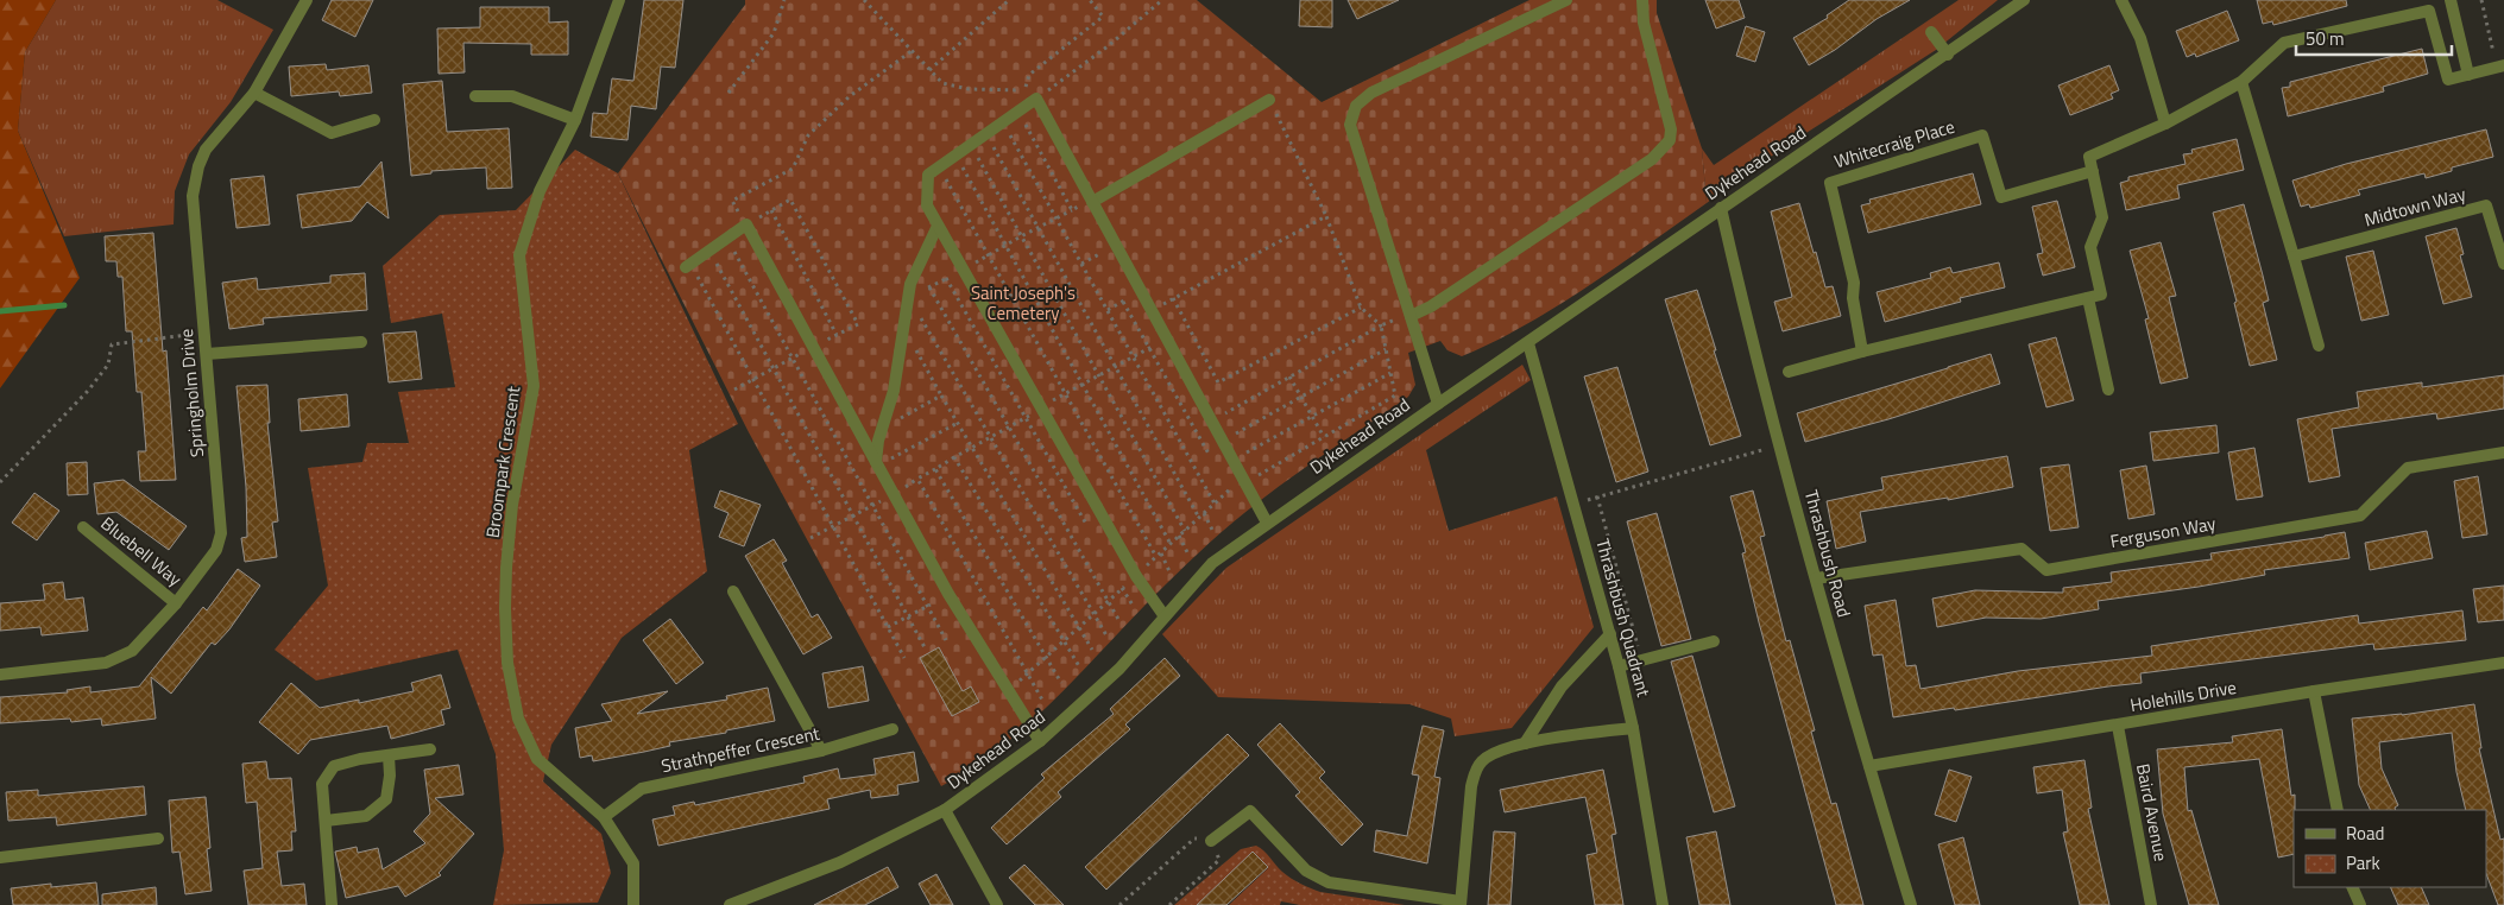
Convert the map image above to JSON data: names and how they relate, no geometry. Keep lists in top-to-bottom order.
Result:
{
  "streets": {
    "street": [
      "Whitecraig Place",
      "Dykehead Road",
      "Midtown Way",
      "Springholm Drive",
      "Broompark Crescent",
      "Ferguson Way",
      "Bluebell Way",
      "Thrashbush Road",
      "Thrashbush Quadrant",
      "Holehills Drive",
      "Strathpeffer Crescent",
      "Baird Avenue"
    ]
  },
  "crossings": [
    ["Dykehead Road", "Thrashbush Road"],
    ["Dykehead Road", "Thrashbush Quadrant"],
    ["Springholm Drive", "Bluebell Way"],
    ["Broompark Crescent", "Strathpeffer Crescent"],
    ["Ferguson Way", "Thrashbush Road"],
    ["Thrashbush Road", "Holehills Drive"],
    ["Holehills Drive", "Baird Avenue"]
  ],
  "parks": ["Saint Joseph's Cemetery"],
  "legend": ["Road", "Park"],
  "scale_bar": "50 m"
}
